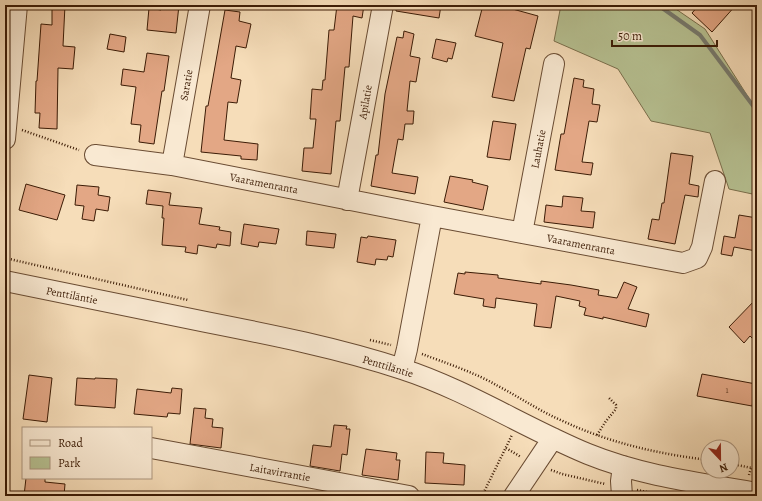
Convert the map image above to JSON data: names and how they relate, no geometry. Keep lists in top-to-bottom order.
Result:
{
  "streets": {
    "street": [
      "Saratie",
      "Apilatie",
      "Lauhatie",
      "Vaaramenranta",
      "Penttiläntie",
      "Laitavirrantie"
    ]
  },
  "crossings": [
    ["Saratie", "Vaaramenranta"],
    ["Apilatie", "Vaaramenranta"],
    ["Lauhatie", "Vaaramenranta"]
  ],
  "house_numbers": ["1"],
  "legend": ["Road", "Park"],
  "scale_bar": "50 m",
  "north": "bottom"
}
